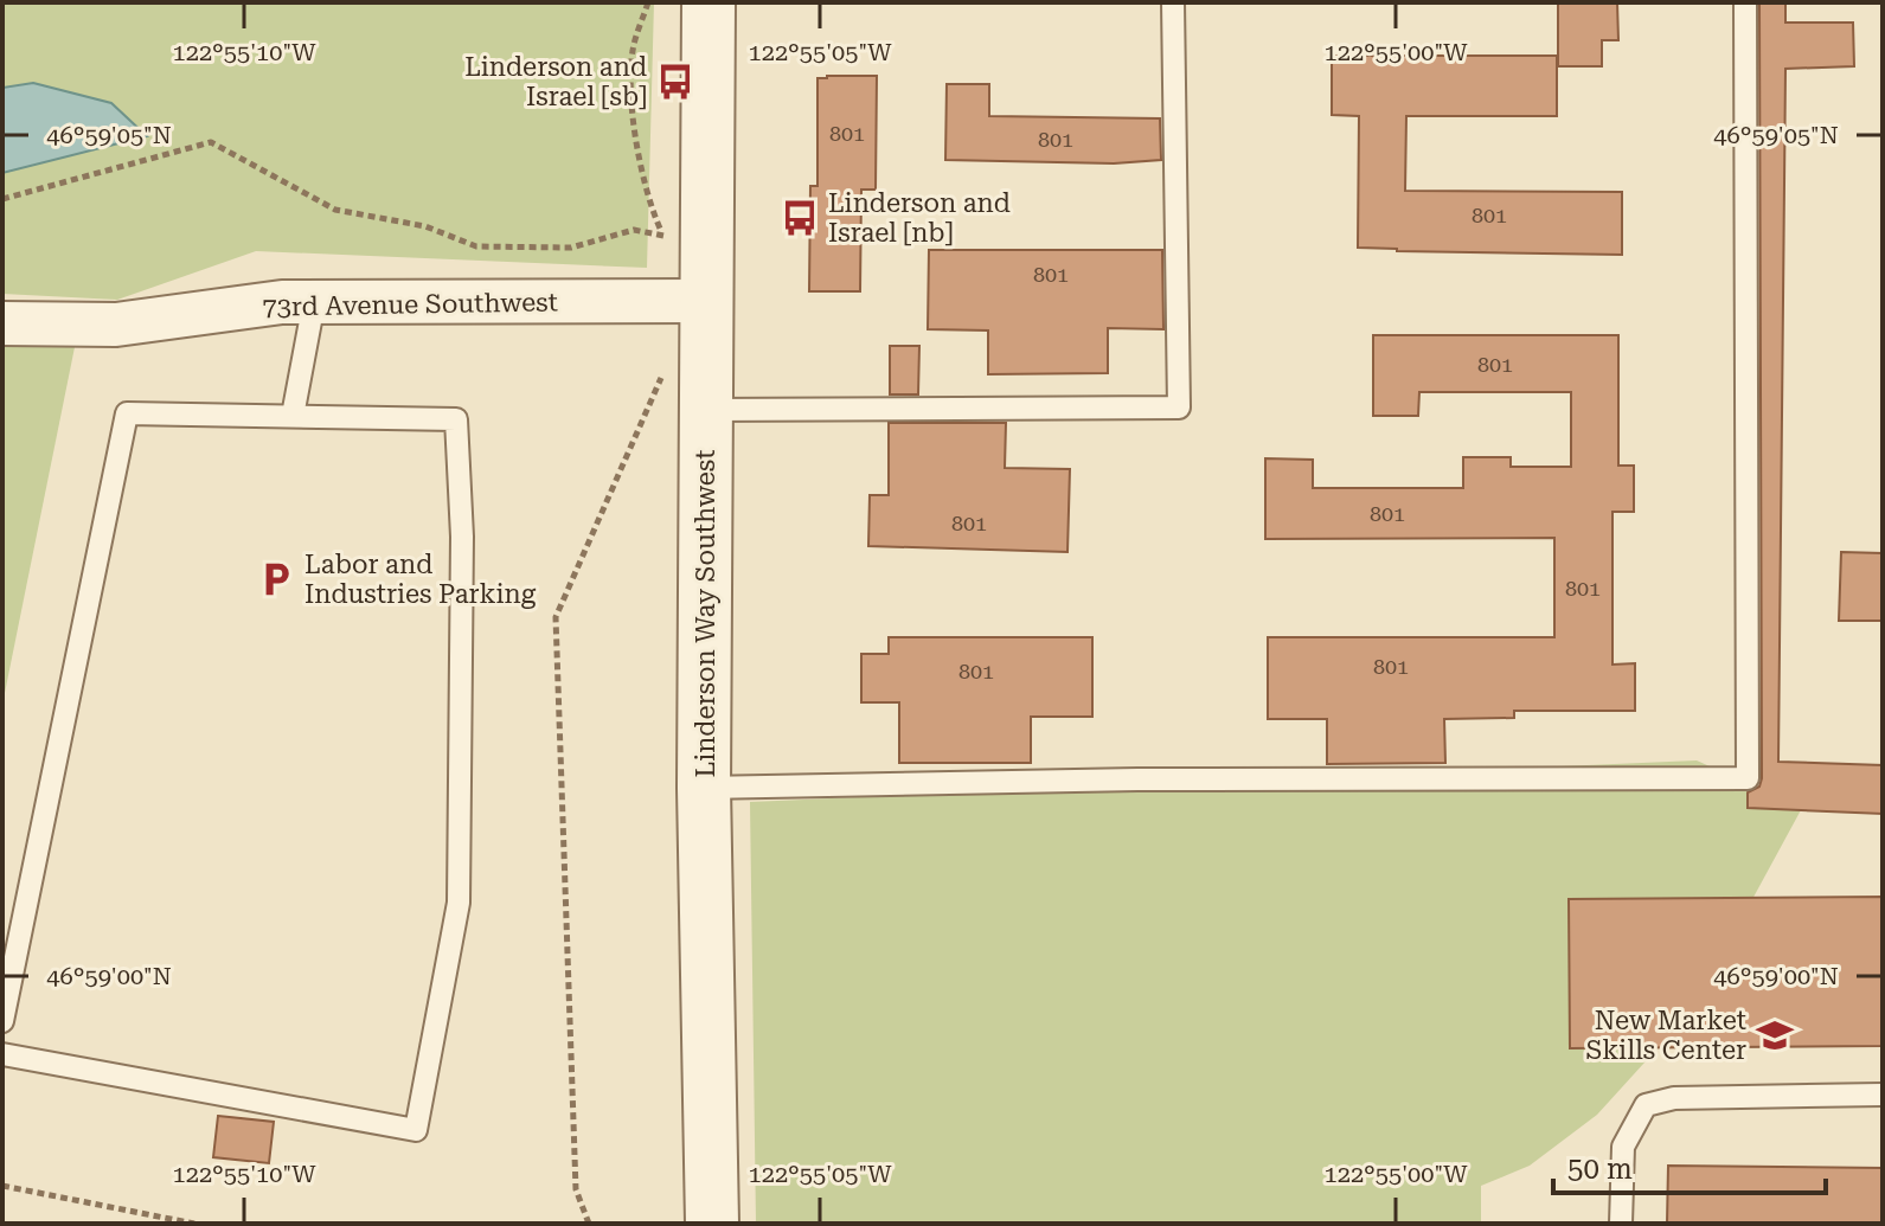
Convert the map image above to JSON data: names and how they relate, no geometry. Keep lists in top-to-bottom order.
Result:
{
  "streets": {
    "street": ["73rd Avenue Southwest", "Linderson Way Southwest"]
  },
  "crossings": [
    ["73rd Avenue Southwest", "Linderson Way Southwest"]
  ],
  "places": {
    "bus stop": ["Linderson and Israel [sb]", "Linderson and Israel [nb]"],
    "parking": ["Labor and Industries Parking"],
    "school or university": ["New Market Skills Center"]
  },
  "house_numbers": [
    "801",
    "801",
    "801",
    "801",
    "801",
    "801",
    "801",
    "801",
    "801",
    "801"
  ],
  "scale_bar": "50 m",
  "coordinates": [
    "122°55'10\"W",
    "122°55'05\"W",
    "122°55'00\"W",
    "46°59'05\"N",
    "46°59'00\"N"
  ]
}
